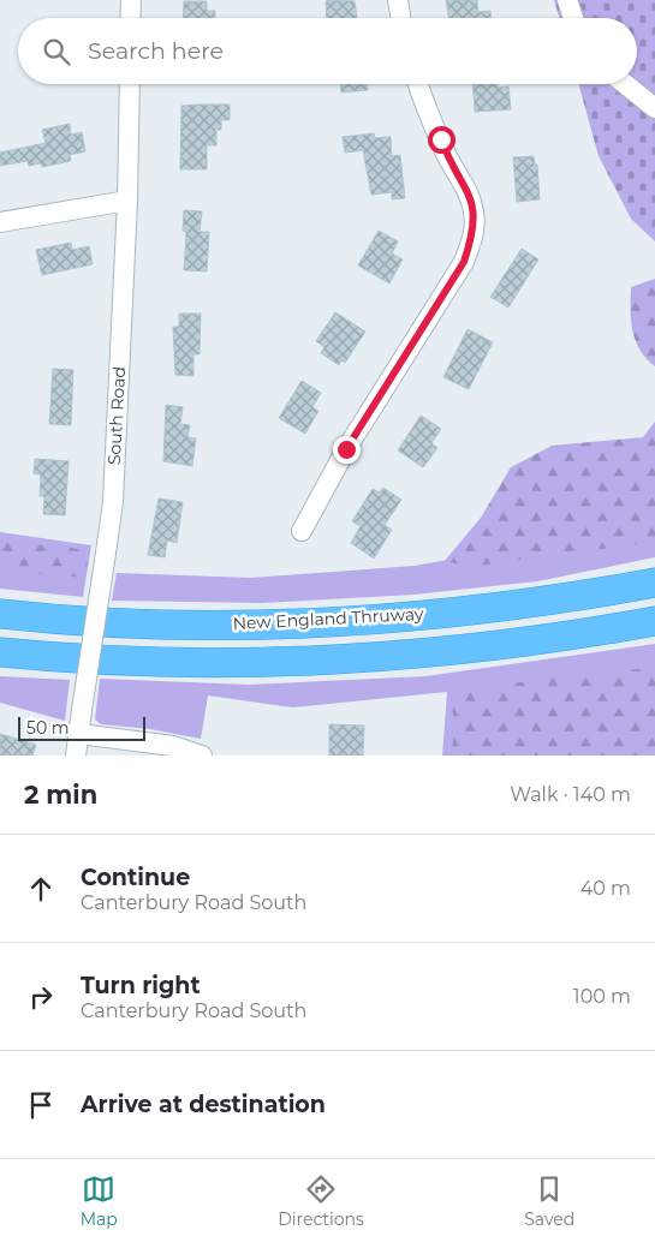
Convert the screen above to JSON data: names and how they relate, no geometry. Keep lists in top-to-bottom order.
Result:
{
  "streets": {
    "highway": ["New England Thruway"],
    "street": ["South Road"]
  },
  "scale_bar": "50 m",
  "page": {
    "search": "Search here",
    "scale": "50 m",
    "heading": ["2 min", "Walk · 140 m"],
    "list": [
      ["Continue", "Canterbury Road South", "40 m"],
      ["Turn right", "Canterbury Road South", "100 m"],
      "Arrive at destination"
    ],
    "nav": ["Map", "Directions", "Saved"]
  }
}
